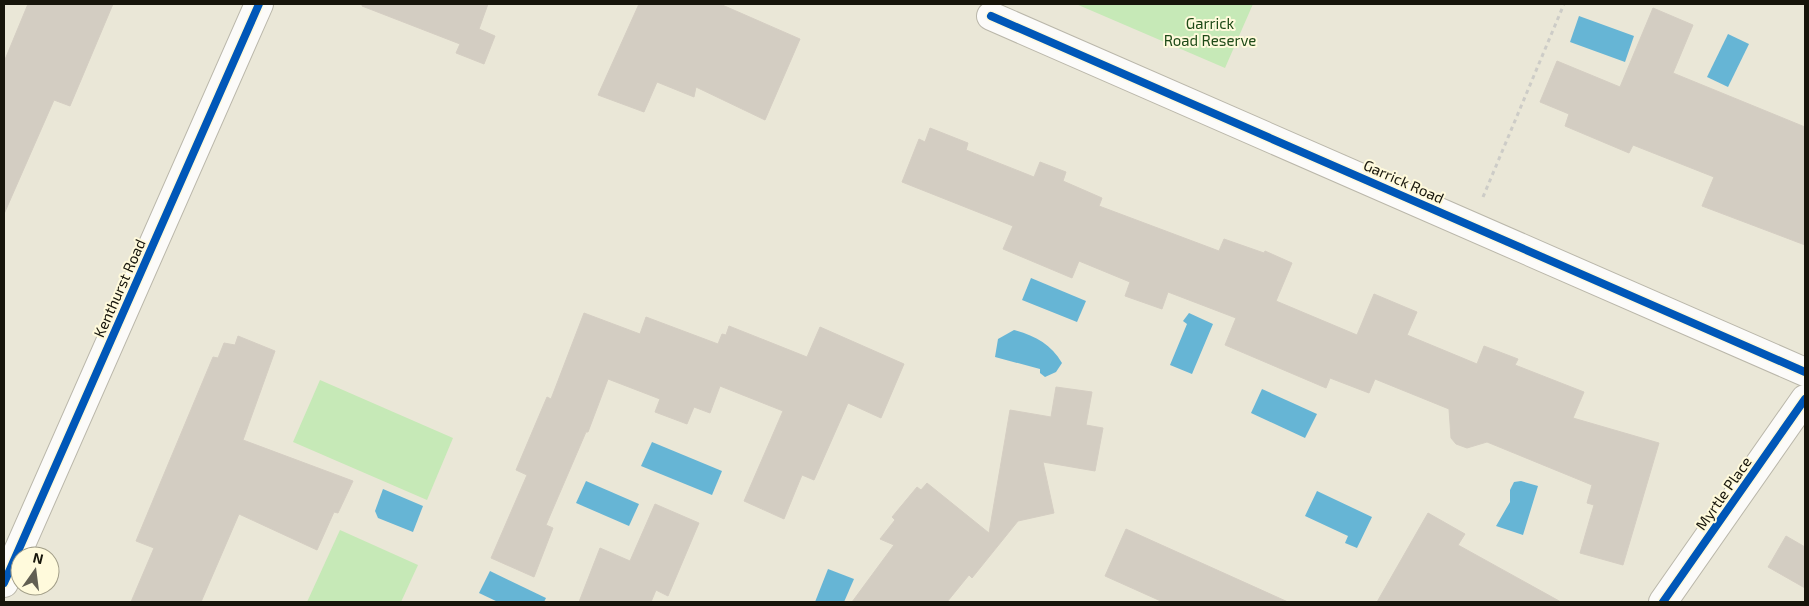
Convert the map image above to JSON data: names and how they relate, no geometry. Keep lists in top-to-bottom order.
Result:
{
  "streets": {
    "street": ["Garrick Road", "Kenthurst Road", "Myrtle Place"]
  },
  "parks": ["Garrick Road Reserve"],
  "north": "top"
}
